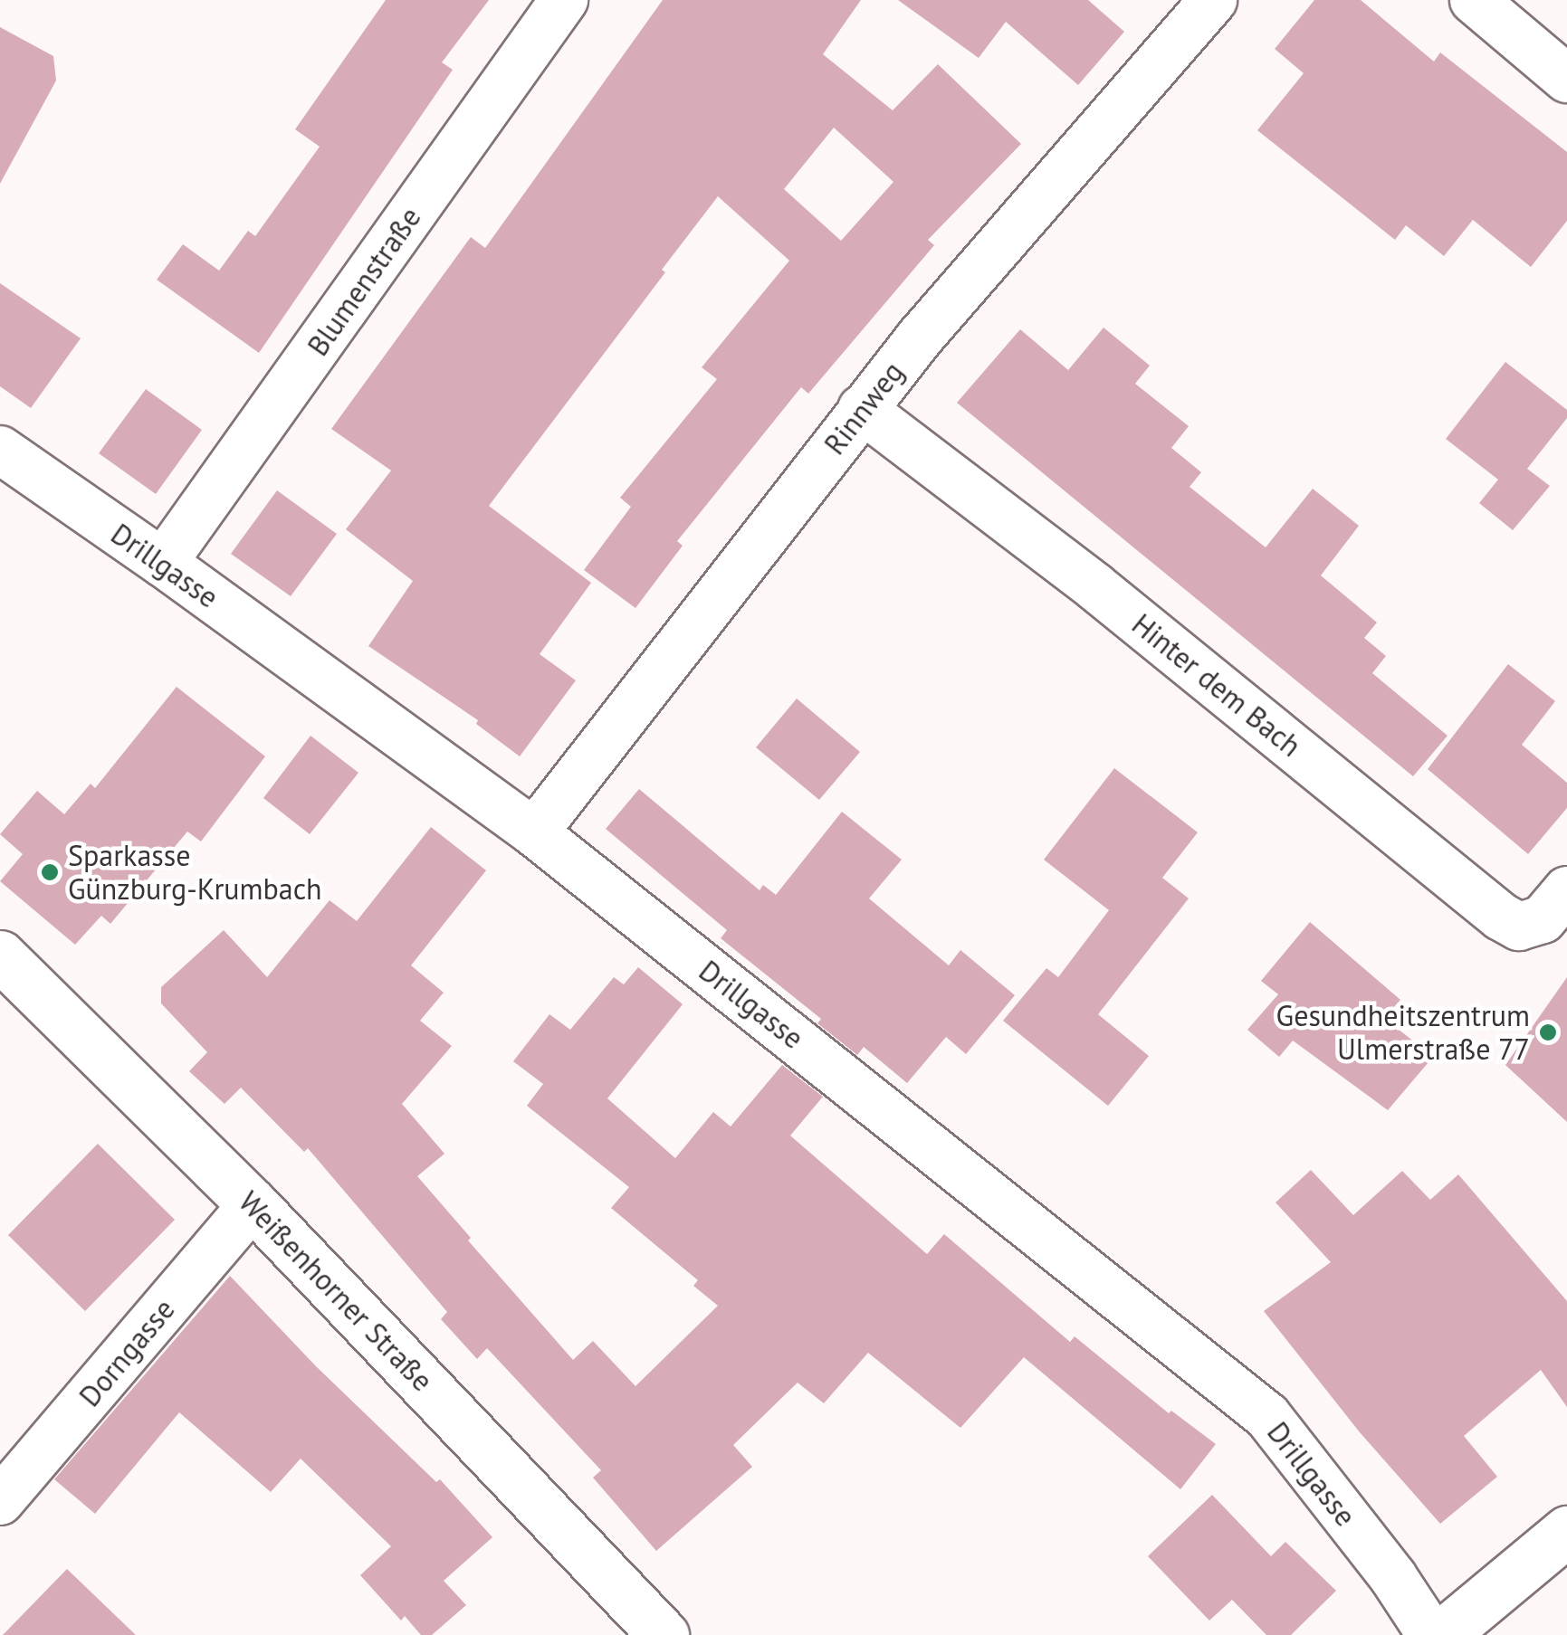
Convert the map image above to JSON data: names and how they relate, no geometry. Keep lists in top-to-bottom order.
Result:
{
  "streets": {
    "main road": ["Weißenhorner Straße"],
    "street": [
      "Blumenstraße",
      "Rinnweg",
      "Drillgasse",
      "Hinter dem Bach",
      "Dorngasse"
    ]
  },
  "crossings": [
    ["Blumenstraße", "Drillgasse"],
    ["Rinnweg", "Drillgasse"],
    ["Rinnweg", "Hinter dem Bach"],
    ["Weißenhorner Straße", "Dorngasse"]
  ],
  "places": ["Sparkasse Günzburg-Krumbach", "Gesundheitszentrum Ulmerstraße 77"]
}
